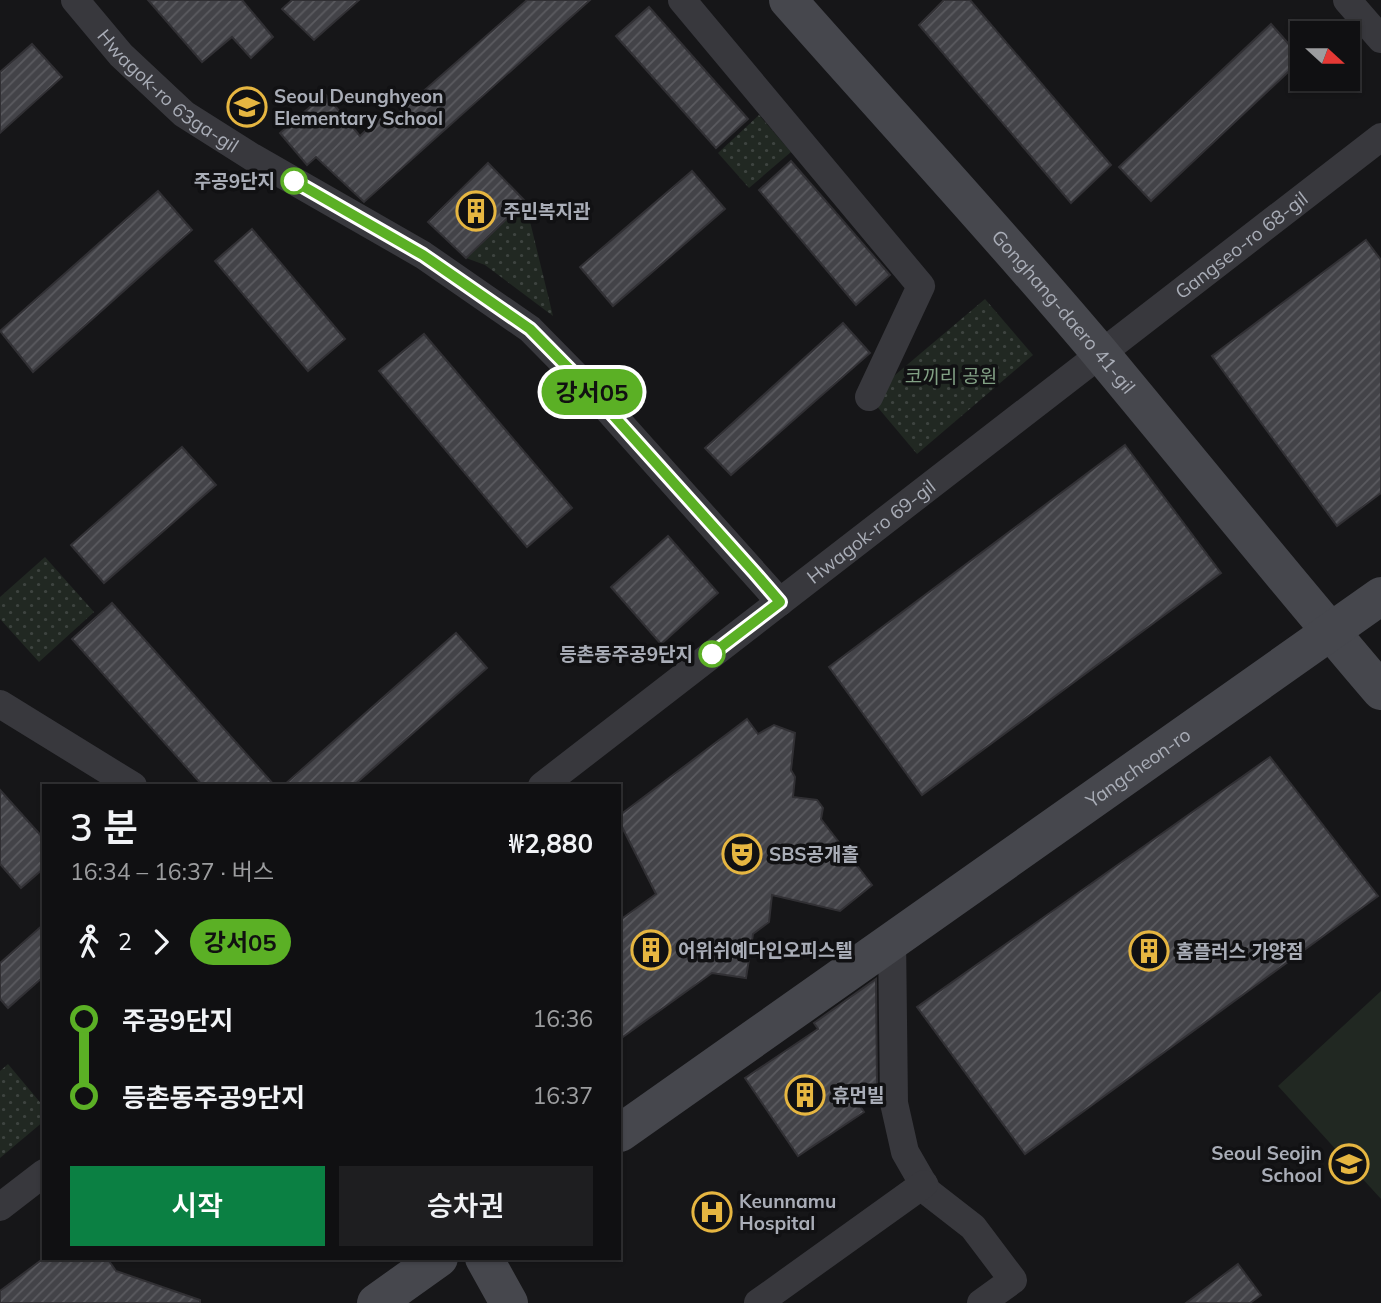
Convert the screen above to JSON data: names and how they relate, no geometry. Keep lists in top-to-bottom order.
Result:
{
  "streets": {
    "main road": ["Gonghang-daero 41-gil", "Yangcheon-ro"],
    "street": ["Hwagok-ro 63ga-gil", "Gangseo-ro 68-gil", "Hwagok-ro 69-gil"]
  },
  "crossings": [
    ["Hwagok-ro 63ga-gil", "Hwagok-ro 69-gil"],
    ["Gangseo-ro 68-gil", "Gonghang-daero 41-gil"],
    ["Gangseo-ro 68-gil", "Hwagok-ro 69-gil"],
    ["Gonghang-daero 41-gil", "Hwagok-ro 69-gil"],
    ["Gonghang-daero 41-gil", "Yangcheon-ro"]
  ],
  "parks": ["코끼리 공원"],
  "places": {
    "school or university": ["Seoul Deunghyeon Elementary School", "Seoul Seojin School"],
    "other": ["주공9단지", "등촌동주공9단지"],
    "building": [
      "주민복지관",
      "어위쉬예다인오피스텔",
      "홈플러스 가양점",
      "휴먼빌"
    ],
    "theatre": ["SBS공개홀"],
    "hospital": ["Keunnamu Hospital"]
  },
  "lines": ["bus line 강서05"],
  "north": "right",
  "page": {
    "on_map": "강서05",
    "heading": ["3 분", "16:34 – 16:37 · 버스", "₩2,880"],
    "legs": ["2", "강서05"],
    "list": [
      {
        "name": "주공9단지",
        "value": "16:36"
      },
      {
        "name": "등촌동주공9단지",
        "value": "16:37"
      }
    ],
    "buttons": ["시작", "승차권"]
  }
}
